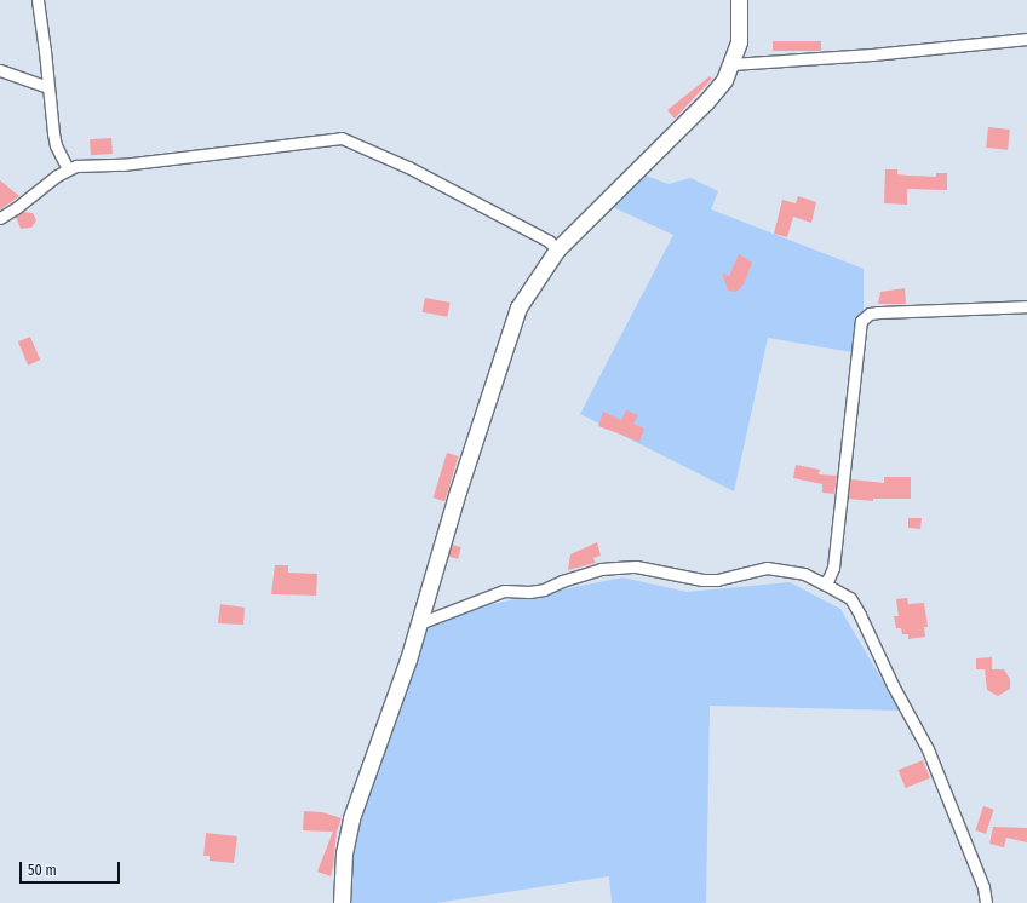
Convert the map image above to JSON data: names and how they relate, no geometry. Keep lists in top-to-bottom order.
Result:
{
  "scale_bar": "50 m"
}
